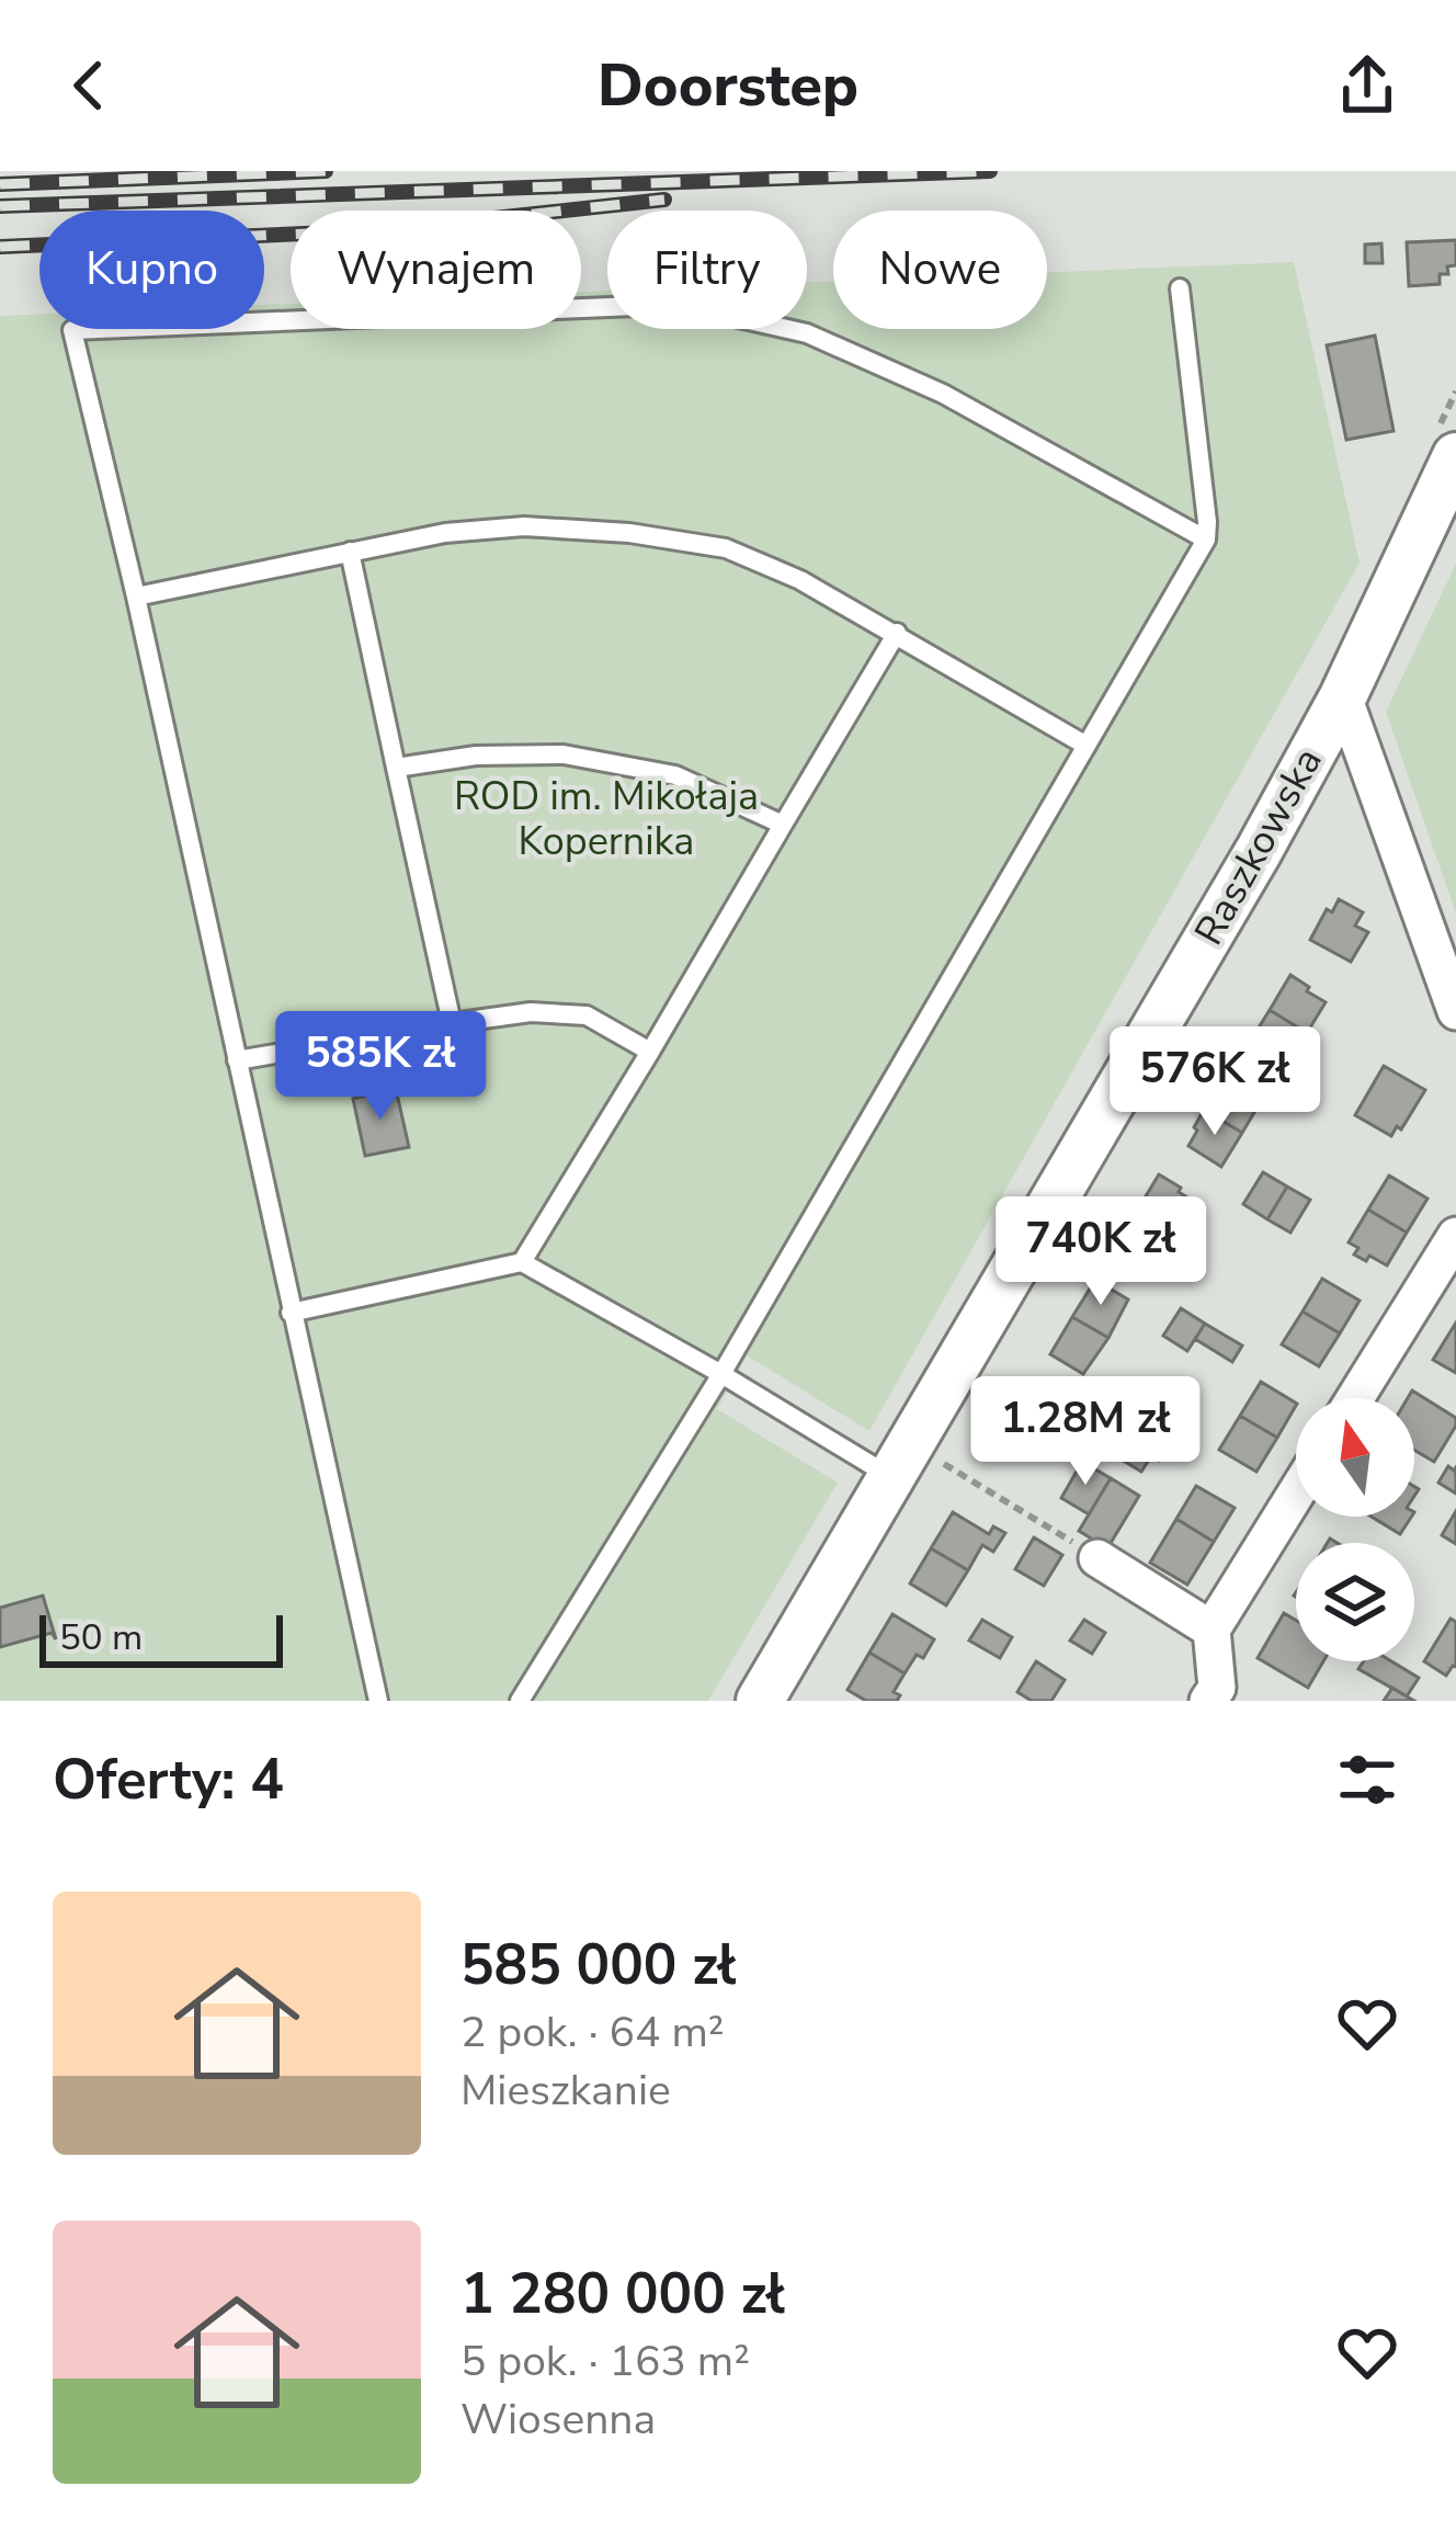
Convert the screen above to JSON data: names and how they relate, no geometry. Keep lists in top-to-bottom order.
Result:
{
  "streets": {
    "street": ["Raszkowska"]
  },
  "parks": ["ROD im. Mikołaja Kopernika"],
  "scale_bar": "50 m",
  "north": "top",
  "page": {
    "header": "Doorstep",
    "chip": [
      "Kupno",
      "Wynajem",
      "Filtry",
      "Nowe"
    ],
    "price": [
      "585K zł",
      "576K zł",
      "740K zł",
      "1.28M zł"
    ],
    "scale": "50 m",
    "heading": "Oferty: 4",
    "list": [
      {
        "name": "585 000 zł",
        "note": "2 pok. · 64 m² · Mieszkanie"
      },
      {
        "name": "1 280 000 zł",
        "note": "5 pok. · 163 m² · Wiosenna"
      }
    ]
  }
}
